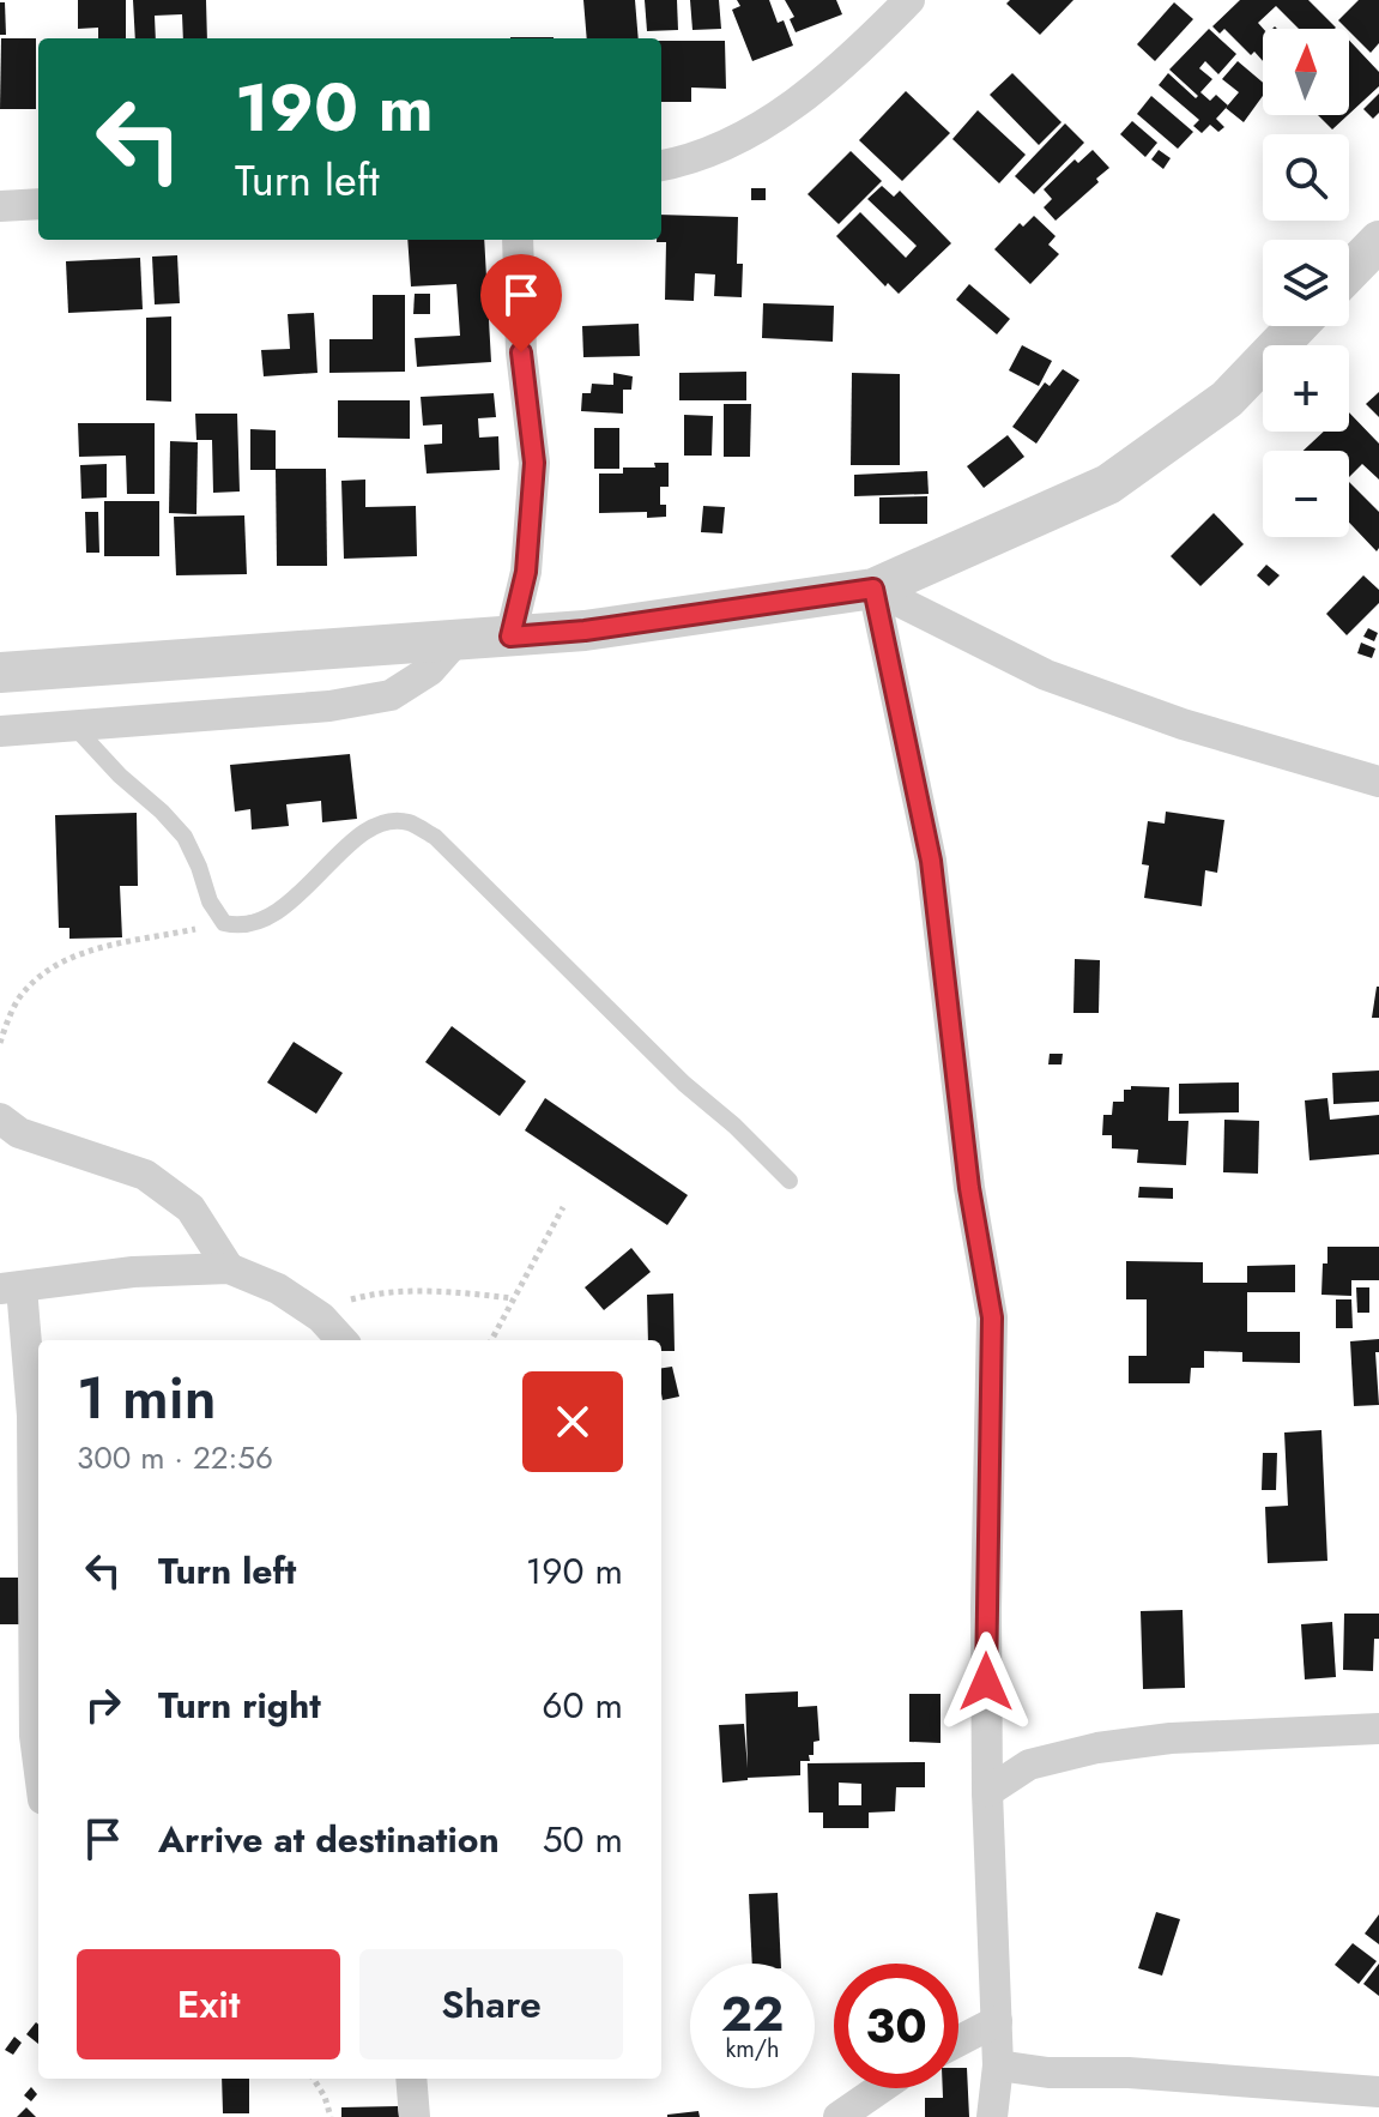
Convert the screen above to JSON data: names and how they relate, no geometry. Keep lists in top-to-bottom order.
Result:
{
  "north": "top",
  "page": {
    "map_buttons": ["+", "−"],
    "turn": ["190 m", "Turn left"],
    "heading": ["1 min", "300 m · 22:56"],
    "list": [
      {
        "name": "Turn left",
        "value": "190 m"
      },
      {
        "name": "Turn right",
        "value": "60 m"
      },
      {
        "name": "Arrive at destination",
        "value": "50 m"
      }
    ],
    "buttons": ["Exit", "Share"],
    "speed": "22 km/h",
    "limit": "30"
  }
}
